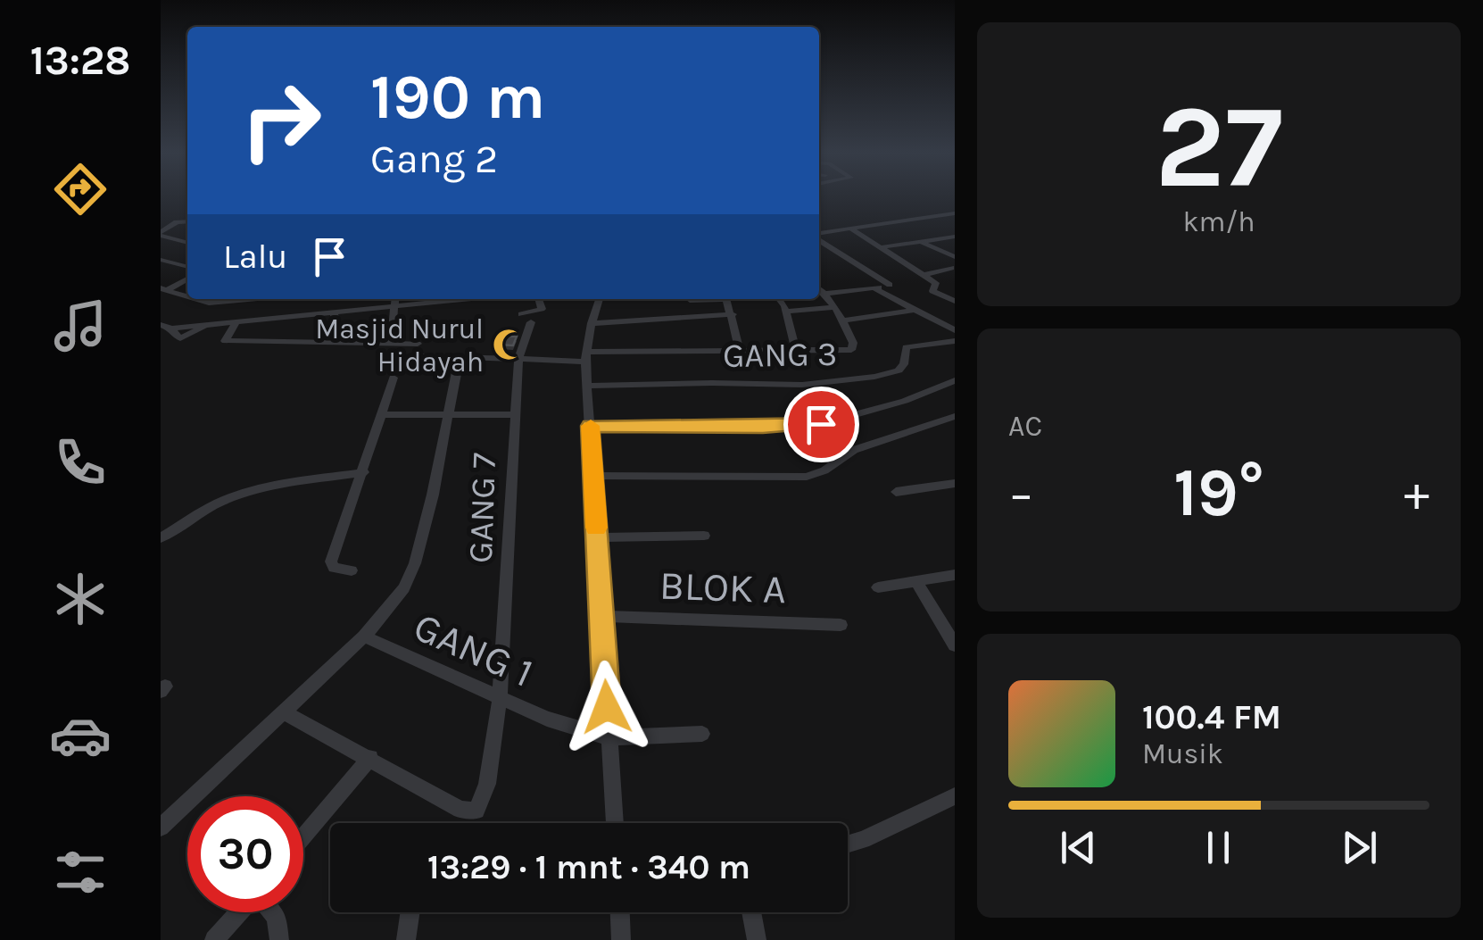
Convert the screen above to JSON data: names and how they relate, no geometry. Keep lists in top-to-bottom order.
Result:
{
  "streets": {
    "street": [
      "GANG 3",
      "GANG 7",
      "BLOK A",
      "GANG 1"
    ]
  },
  "crossings": [
    ["GANG 7", "GANG 1"]
  ],
  "places": {
    "mosque": ["Masjid Nurul Hidayah"]
  },
  "page": {
    "tabs": "13:28",
    "tile": [
      ["27", "km/h"],
      "AC"
    ],
    "turn": ["190 m", "Gang 2"],
    "then": "Lalu",
    "heat": ["−", "19°", "+"],
    "song": ["100.4 FM", "Musik"],
    "limit": "30",
    "trip": "13:29 · 1 mnt · 340 m"
  }
}
